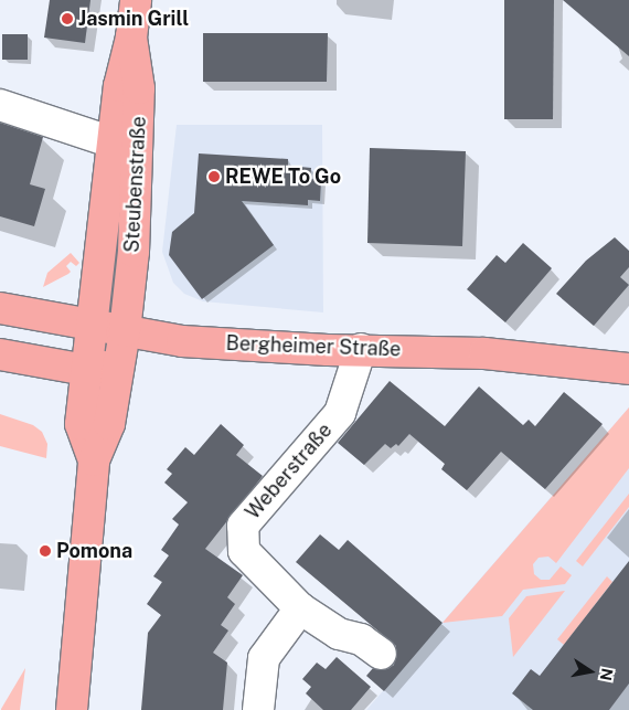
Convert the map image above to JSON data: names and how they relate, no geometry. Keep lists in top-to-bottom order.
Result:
{
  "streets": {
    "main road": ["Steubenstraße", "Bergheimer Straße"],
    "street": ["Weberstraße"]
  },
  "crossings": [
    ["Steubenstraße", "Bergheimer Straße"],
    ["Bergheimer Straße", "Weberstraße"]
  ],
  "places": ["Jasmin Grill", "REWE To Go", "Pomona"],
  "north": "right"
}
